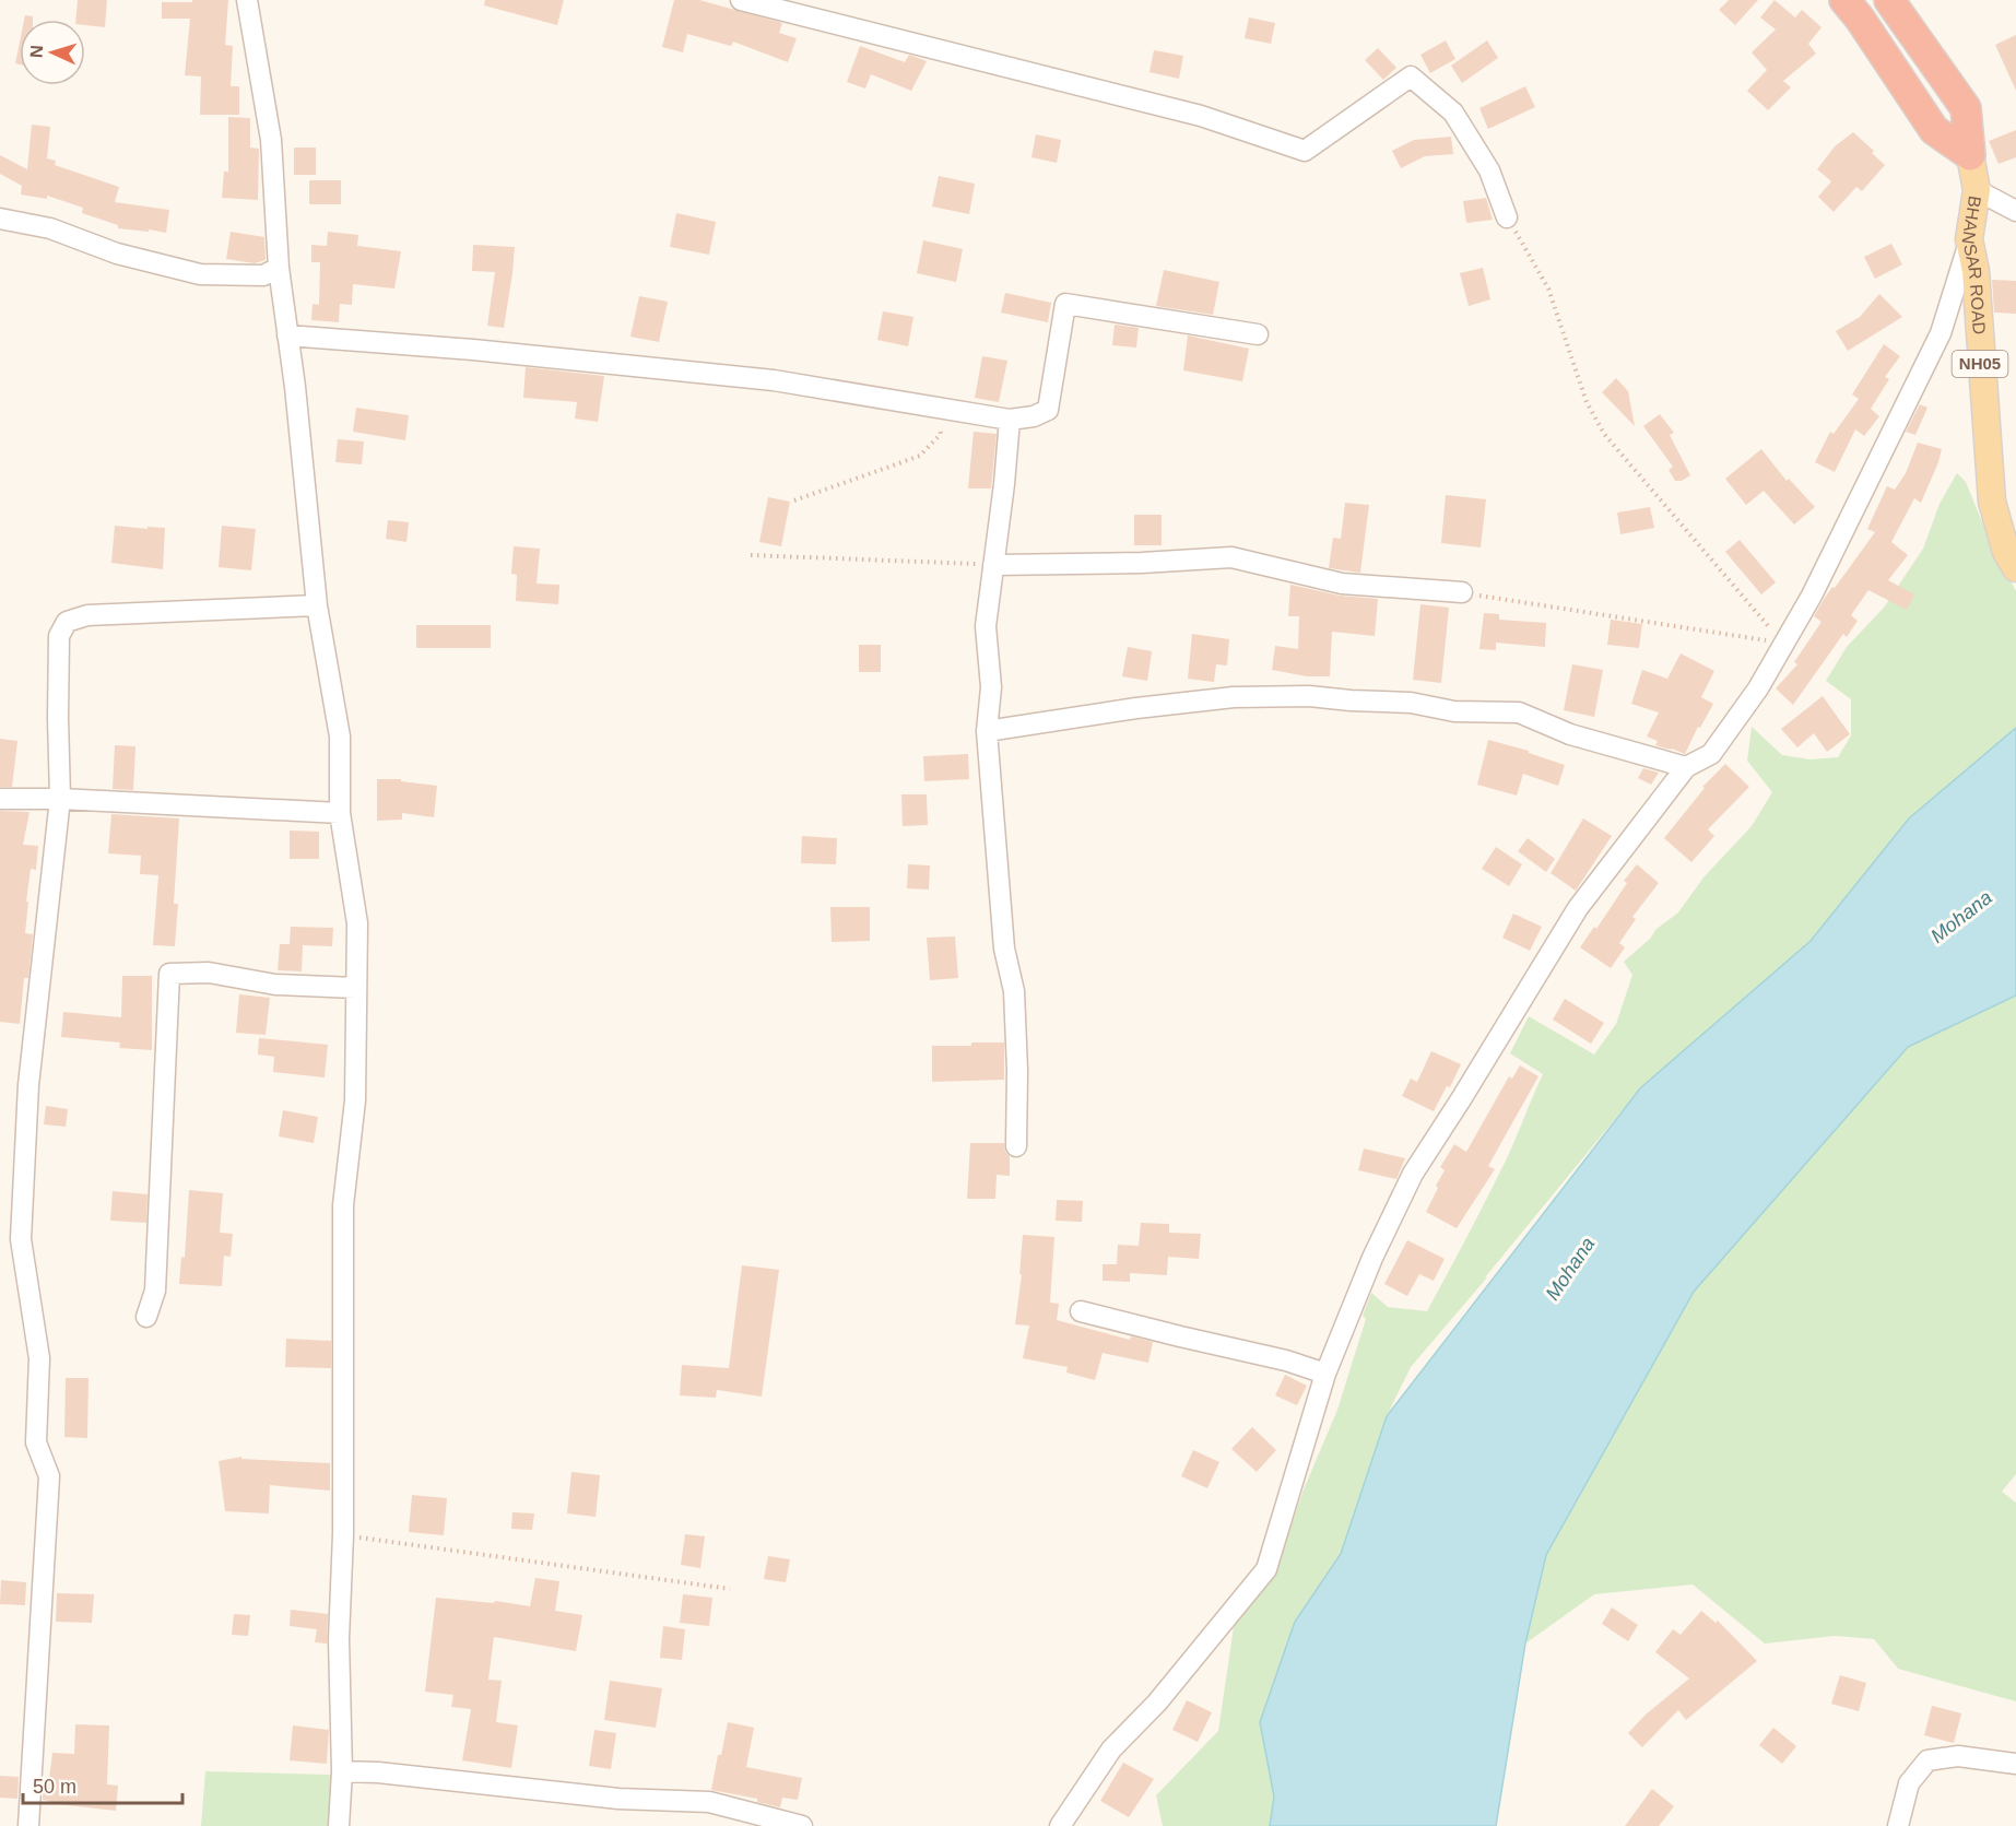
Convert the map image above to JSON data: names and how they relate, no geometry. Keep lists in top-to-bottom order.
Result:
{
  "streets": {
    "highway": ["NH05"],
    "main road": ["BHANSAR ROAD"]
  },
  "crossings": [
    ["BHANSAR ROAD", "NH05"]
  ],
  "water": ["Mohana"],
  "scale_bar": "50 m",
  "north": "left"
}
